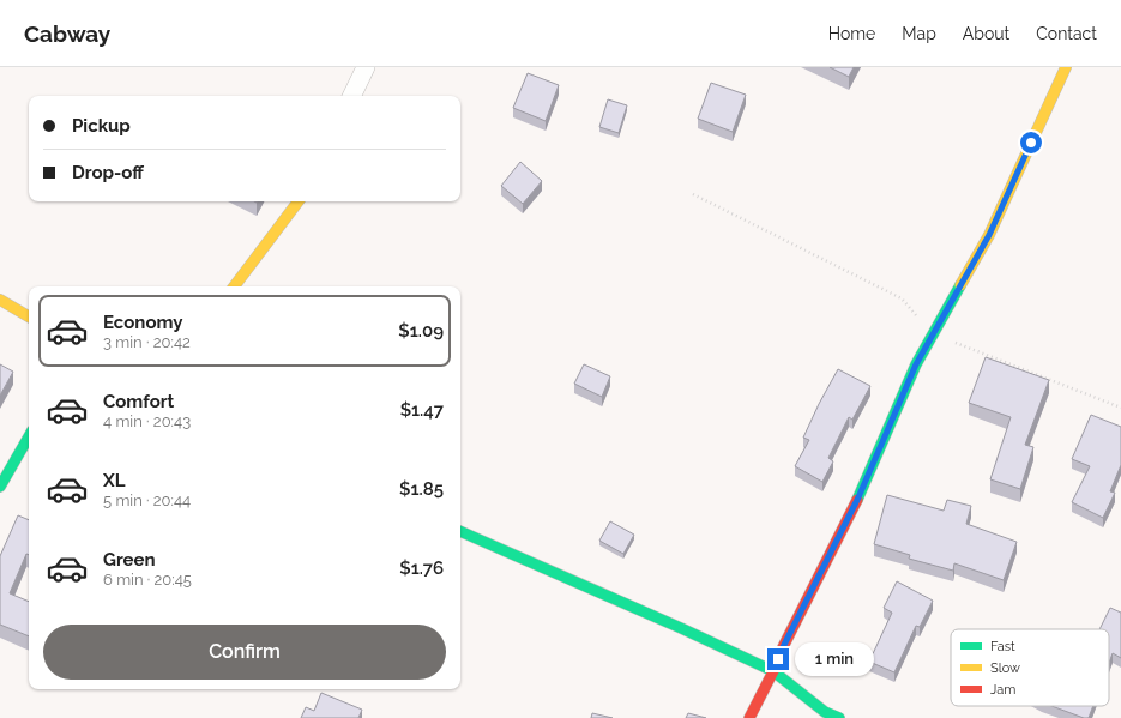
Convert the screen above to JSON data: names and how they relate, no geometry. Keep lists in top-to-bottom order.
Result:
{
  "legend": ["Fast", "Slow", "Jam"],
  "page": {
    "header": "Cabway",
    "nav": [
      "Home",
      "Map",
      "About",
      "Contact"
    ],
    "banner": ["Pickup", "Drop-off"],
    "list": [
      {
        "name": "Economy",
        "note": "3 min · 20:42",
        "value": "$1.09"
      },
      {
        "name": "Comfort",
        "note": "4 min · 20:43",
        "value": "$1.47"
      },
      {
        "name": "XL",
        "note": "5 min · 20:44",
        "value": "$1.85"
      },
      {
        "name": "Green",
        "note": "6 min · 20:45",
        "value": "$1.76"
      }
    ],
    "buttons": "Confirm",
    "bubble": "1 min"
  }
}
